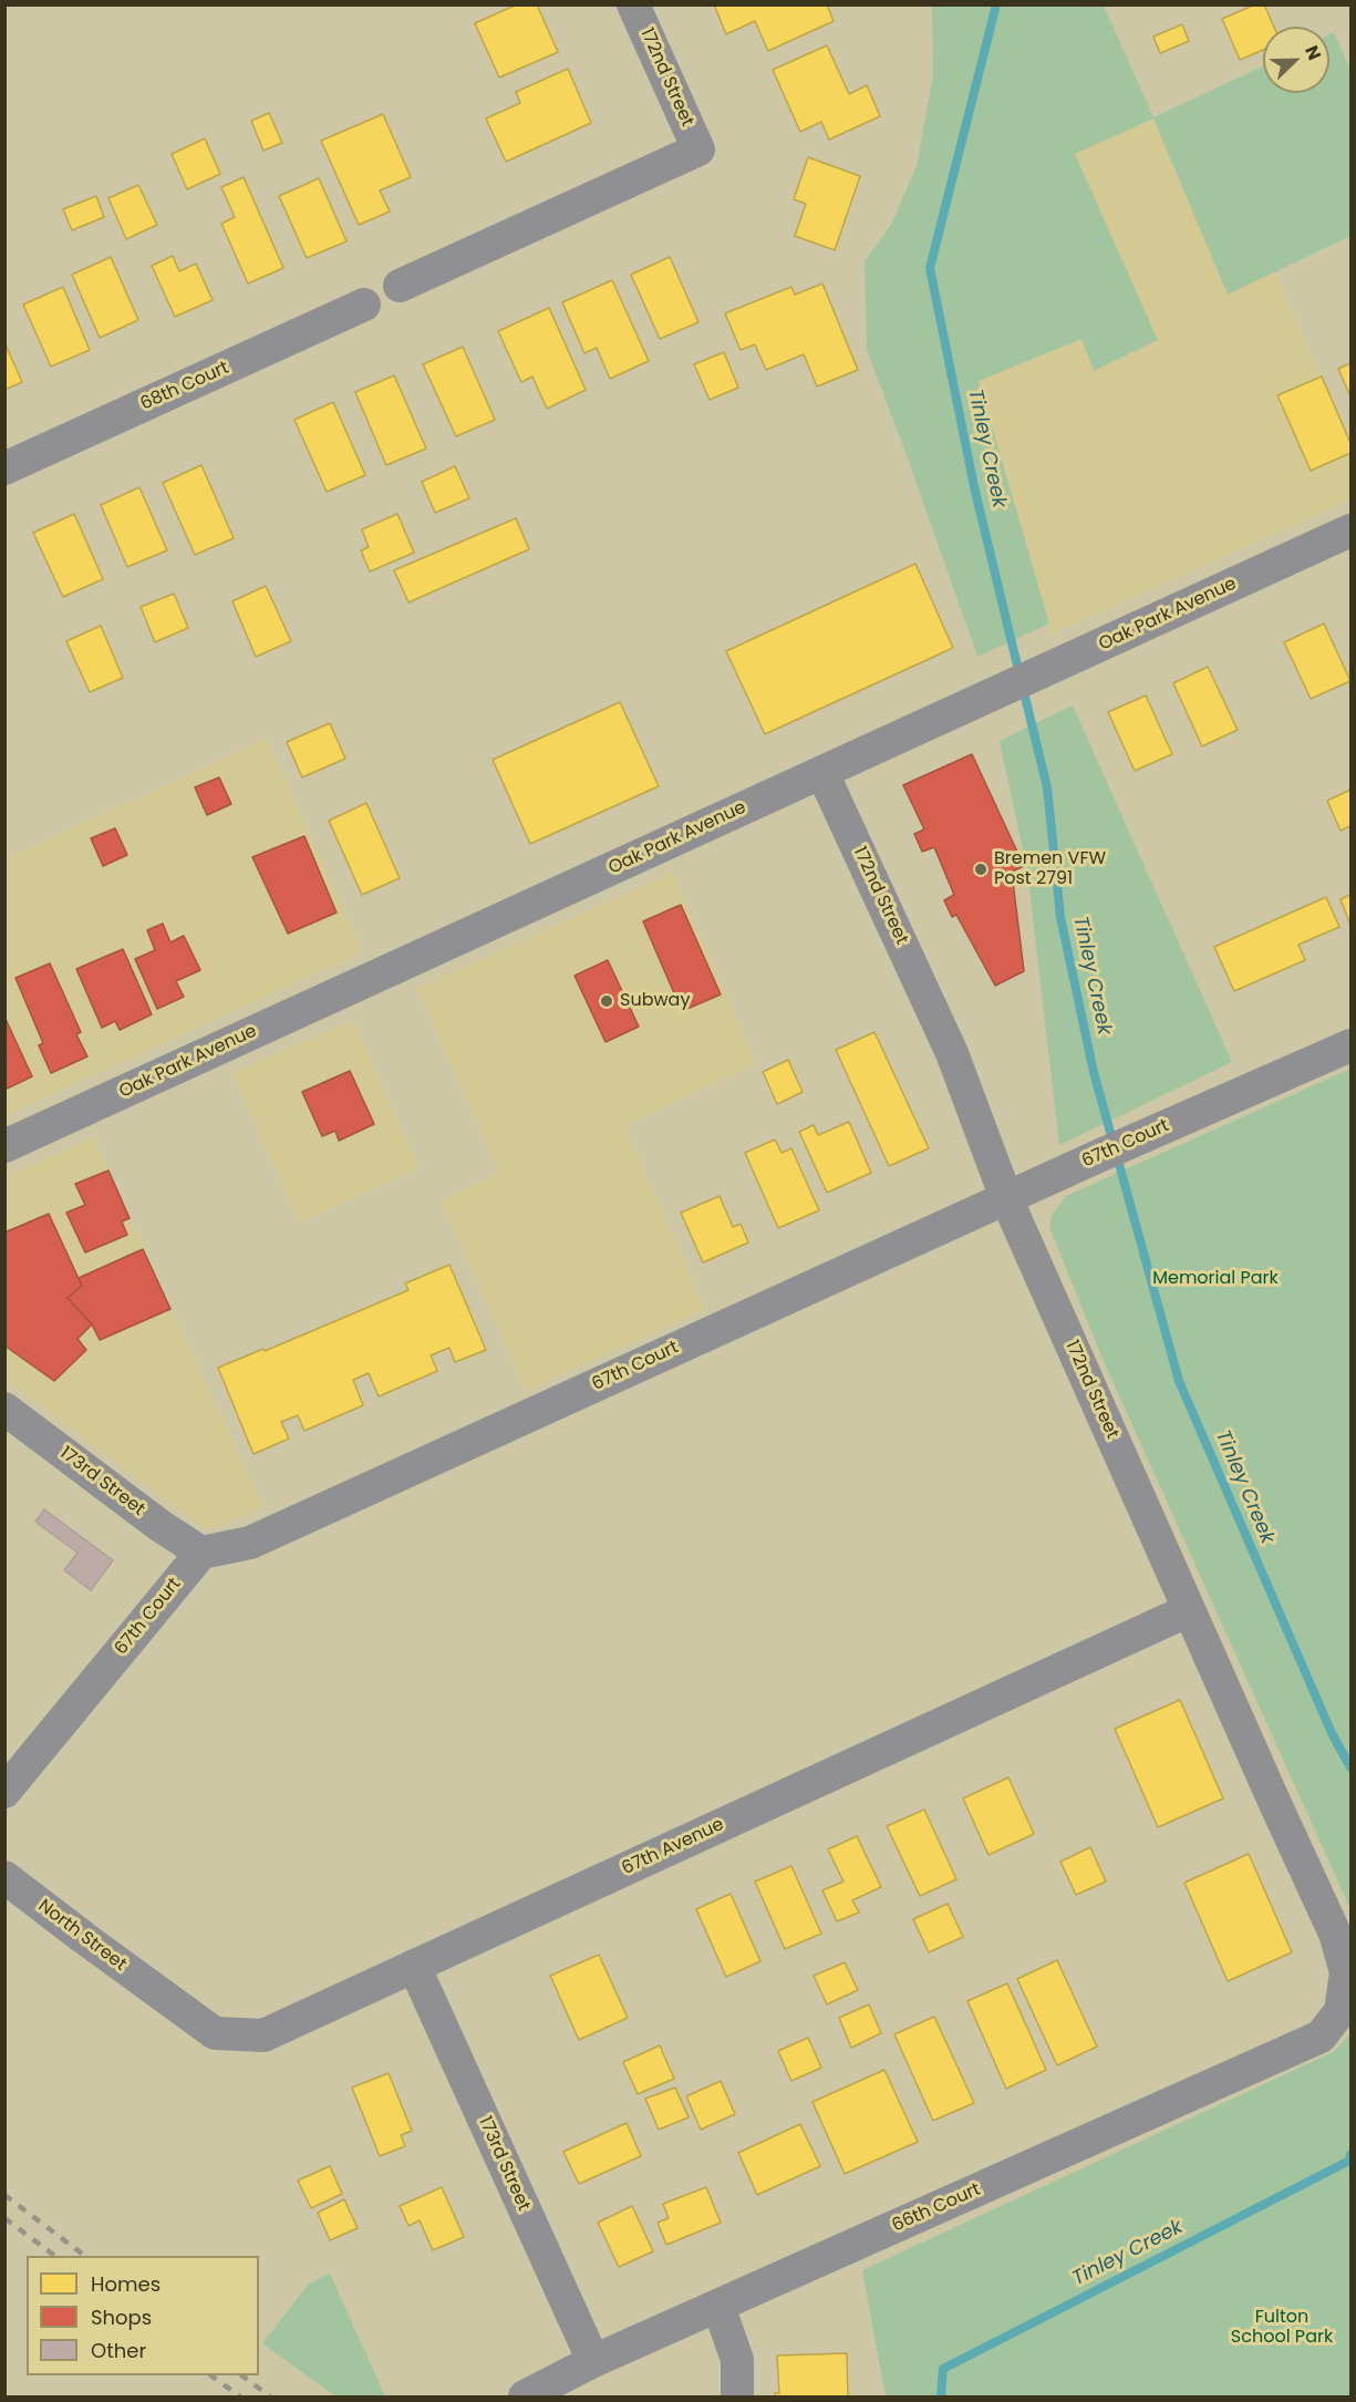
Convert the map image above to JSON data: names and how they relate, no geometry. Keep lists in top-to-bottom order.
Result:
{
  "streets": {
    "street": [
      "172nd Street",
      "68th Court",
      "Oak Park Avenue",
      "67th Court",
      "173rd Street",
      "67th Avenue",
      "North Street",
      "66th Court"
    ]
  },
  "crossings": [
    ["172nd Street", "Oak Park Avenue"],
    ["172nd Street", "67th Court"],
    ["172nd Street", "67th Avenue"],
    ["172nd Street", "66th Court"],
    ["67th Court", "173rd Street"],
    ["173rd Street", "67th Avenue"],
    ["173rd Street", "66th Court"],
    ["67th Avenue", "North Street"]
  ],
  "water": ["Tinley Creek"],
  "parks": ["Memorial Park", "Fulton School Park"],
  "places": ["Bremen VFW Post 2791", "Subway"],
  "legend": ["Homes", "Shops", "Other"],
  "north": "top right"
}
